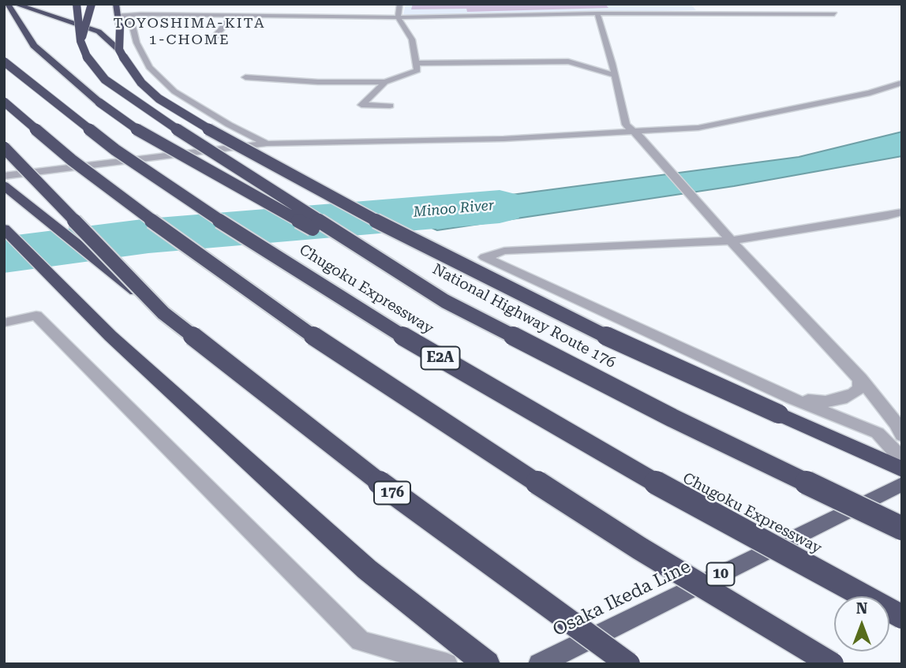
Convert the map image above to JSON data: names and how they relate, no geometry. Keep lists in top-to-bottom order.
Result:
{
  "streets": {
    "highway": [
      "Chugoku Expressway",
      "National Highway Route 176",
      "E2A",
      "176"
    ],
    "main road": ["10", "Osaka Ikeda Line"]
  },
  "districts": ["TOYOSHIMA-KITA 1-CHOME"],
  "water": ["Minoo River"],
  "north": "top"
}
